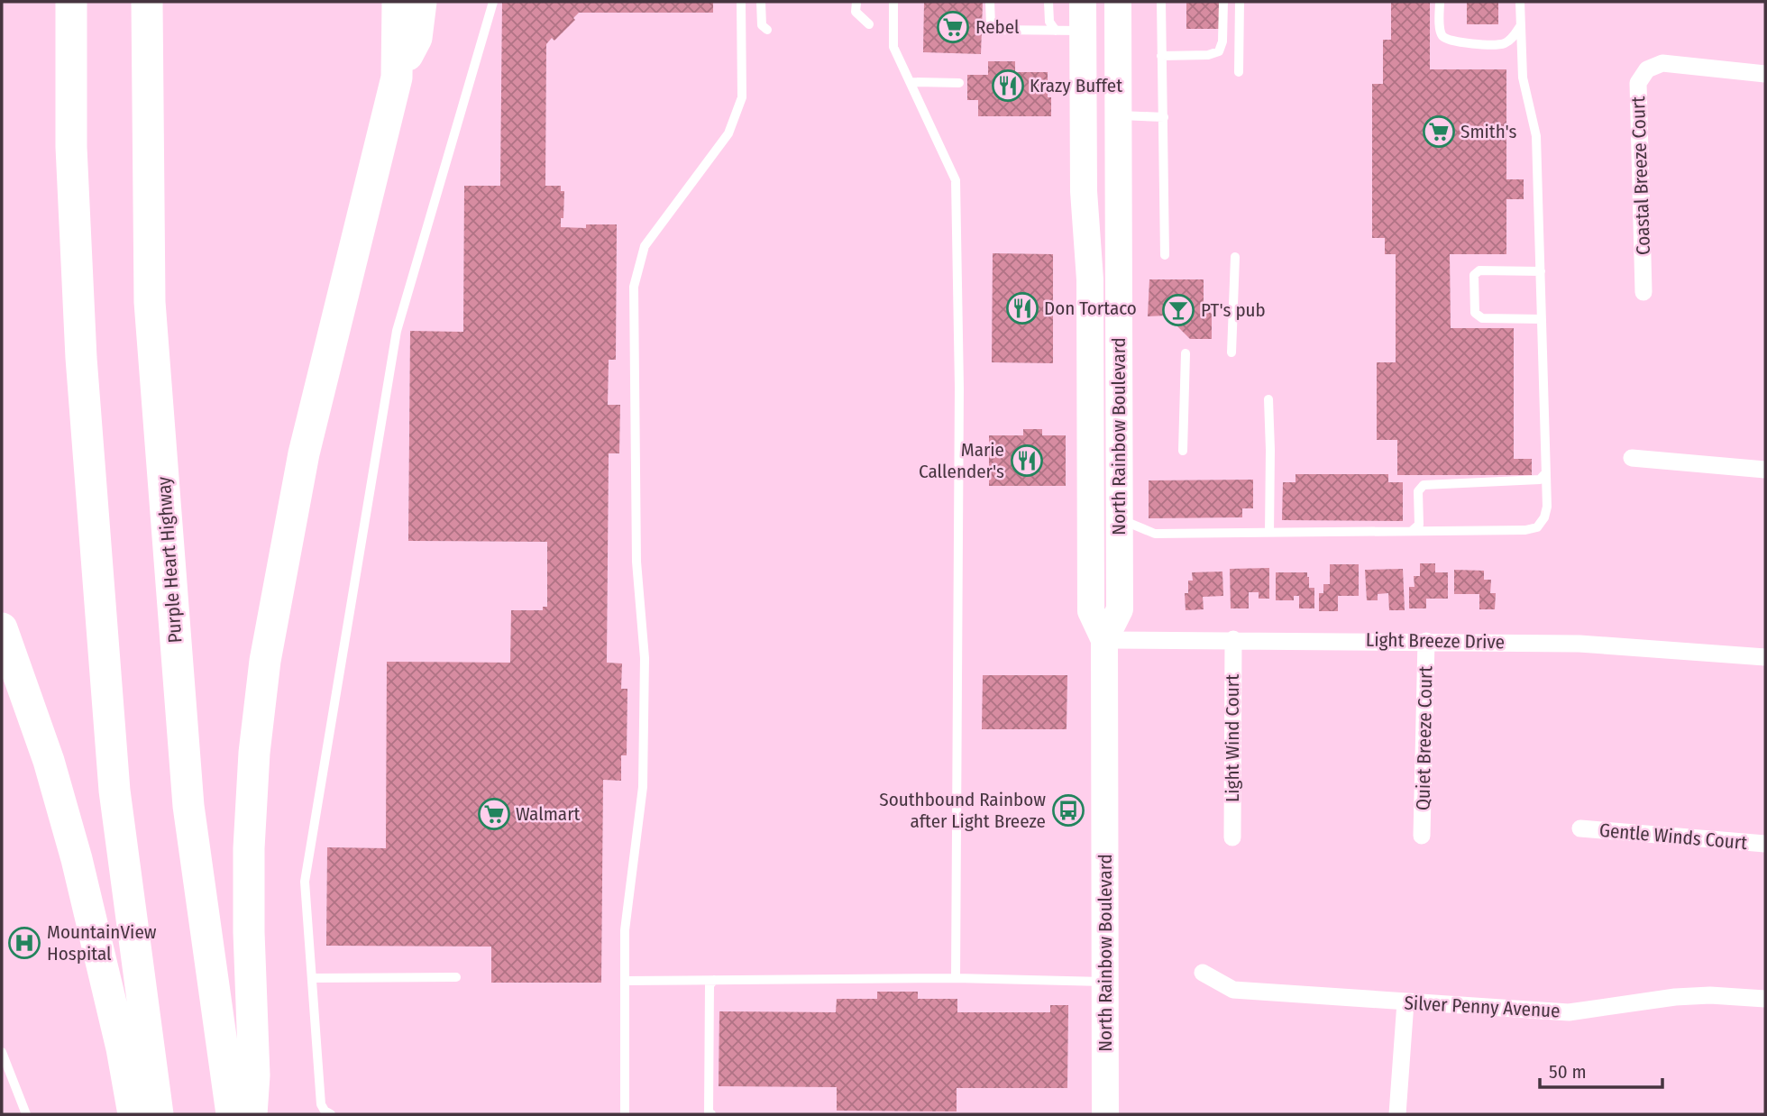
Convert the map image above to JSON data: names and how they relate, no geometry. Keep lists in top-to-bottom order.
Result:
{
  "streets": {
    "highway": ["Purple Heart Highway"],
    "main road": ["North Rainbow Boulevard"],
    "street": [
      "Coastal Breeze Court",
      "Light Breeze Drive",
      "Light Wind Court",
      "Quiet Breeze Court",
      "Gentle Winds Court",
      "Silver Penny Avenue"
    ]
  },
  "crossings": [
    ["North Rainbow Boulevard", "Light Breeze Drive"],
    ["Light Breeze Drive", "Light Wind Court"],
    ["Light Breeze Drive", "Quiet Breeze Court"]
  ],
  "places": {
    "supermarket": ["Rebel", "Smith's", "Walmart"],
    "restaurant": ["Krazy Buffet", "Don Tortaco", "Marie Callender's"],
    "bar": ["PT's pub"],
    "bus stop": ["Southbound Rainbow after Light Breeze"],
    "hospital": ["MountainView Hospital"]
  },
  "scale_bar": "50 m"
}
